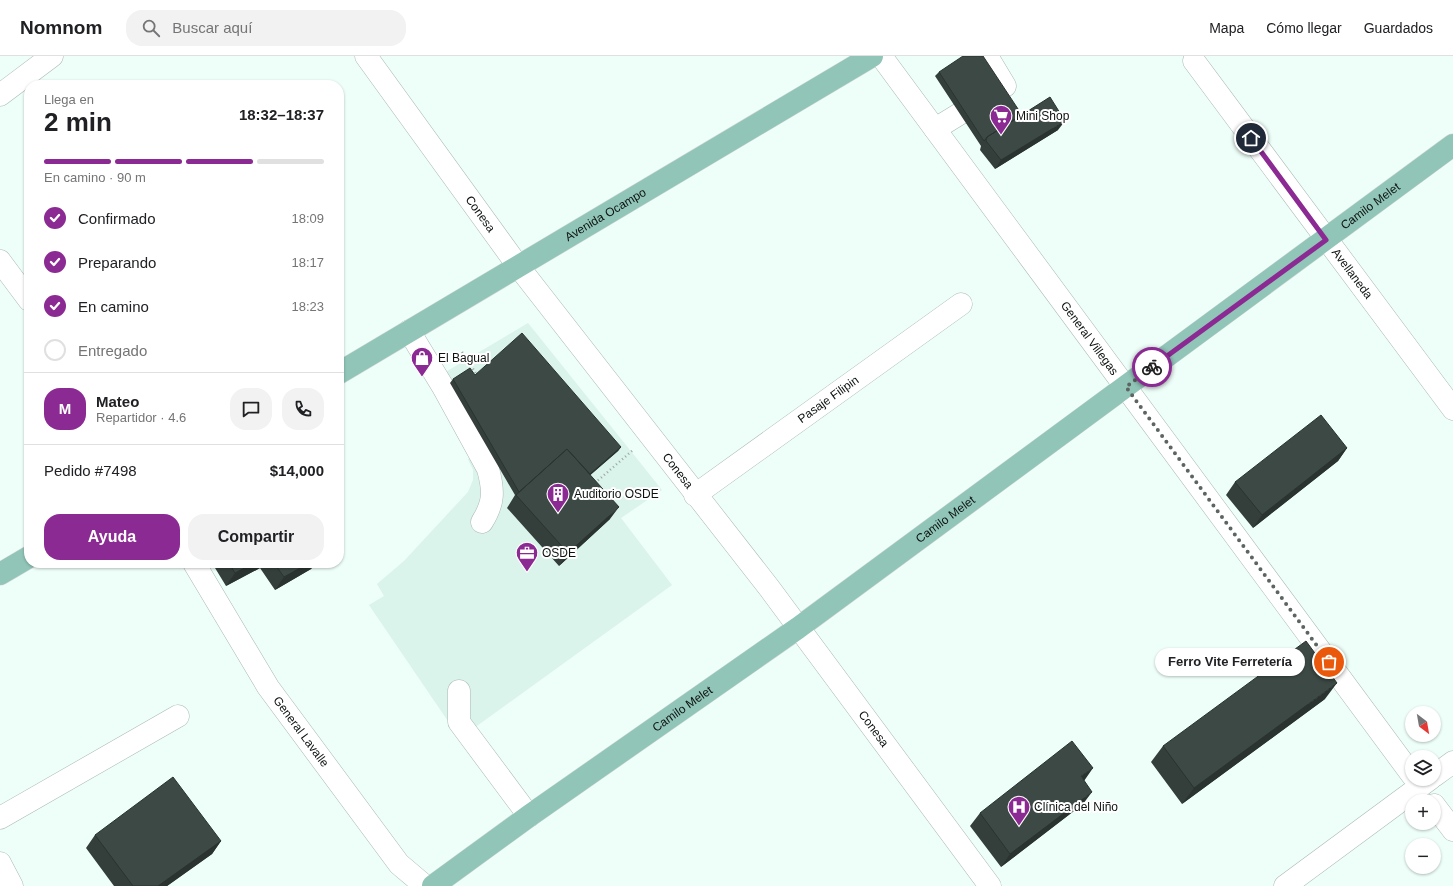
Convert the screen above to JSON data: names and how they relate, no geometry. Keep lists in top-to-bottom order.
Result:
{
  "streets": {
    "main road": ["Camilo Melet", "Avenida Ocampo"],
    "street": [
      "Conesa",
      "Avellaneda",
      "General Villegas",
      "Pasaje Filipin",
      "General Lavalle"
    ]
  },
  "crossings": [
    ["Camilo Melet", "Conesa"],
    ["Camilo Melet", "Avellaneda"],
    ["Camilo Melet", "General Villegas"],
    ["Conesa", "Avenida Ocampo"],
    ["Conesa", "Pasaje Filipin"]
  ],
  "places": {
    "supermarket": ["Mini Shop"],
    "shop": ["El Bagual"],
    "building": ["Auditorio OSDE"],
    "office": ["OSDE"],
    "other": ["Ferro Vite Ferretería"],
    "hospital": ["Clínica del Niño"]
  },
  "north": "bottom right",
  "page": {
    "header": "Nomnom",
    "search": "Buscar aquí",
    "nav": ["Mapa", "Cómo llegar", "Guardados"],
    "heading": ["2 min", "Llega en", "18:32–18:37"],
    "panel": [
      "Mateo",
      "Repartidor · 4.6",
      "Pedido #7498",
      "$14,000"
    ],
    "bar": "En camino · 90 m",
    "list": [
      ["Confirmado", "18:09"],
      ["Preparando", "18:17"],
      ["En camino", "18:23"],
      "Entregado"
    ],
    "round": "M",
    "buttons": ["Ayuda", "Compartir"],
    "bubble": "Ferro Vite Ferretería",
    "map_buttons": ["+", "−"]
  }
}
